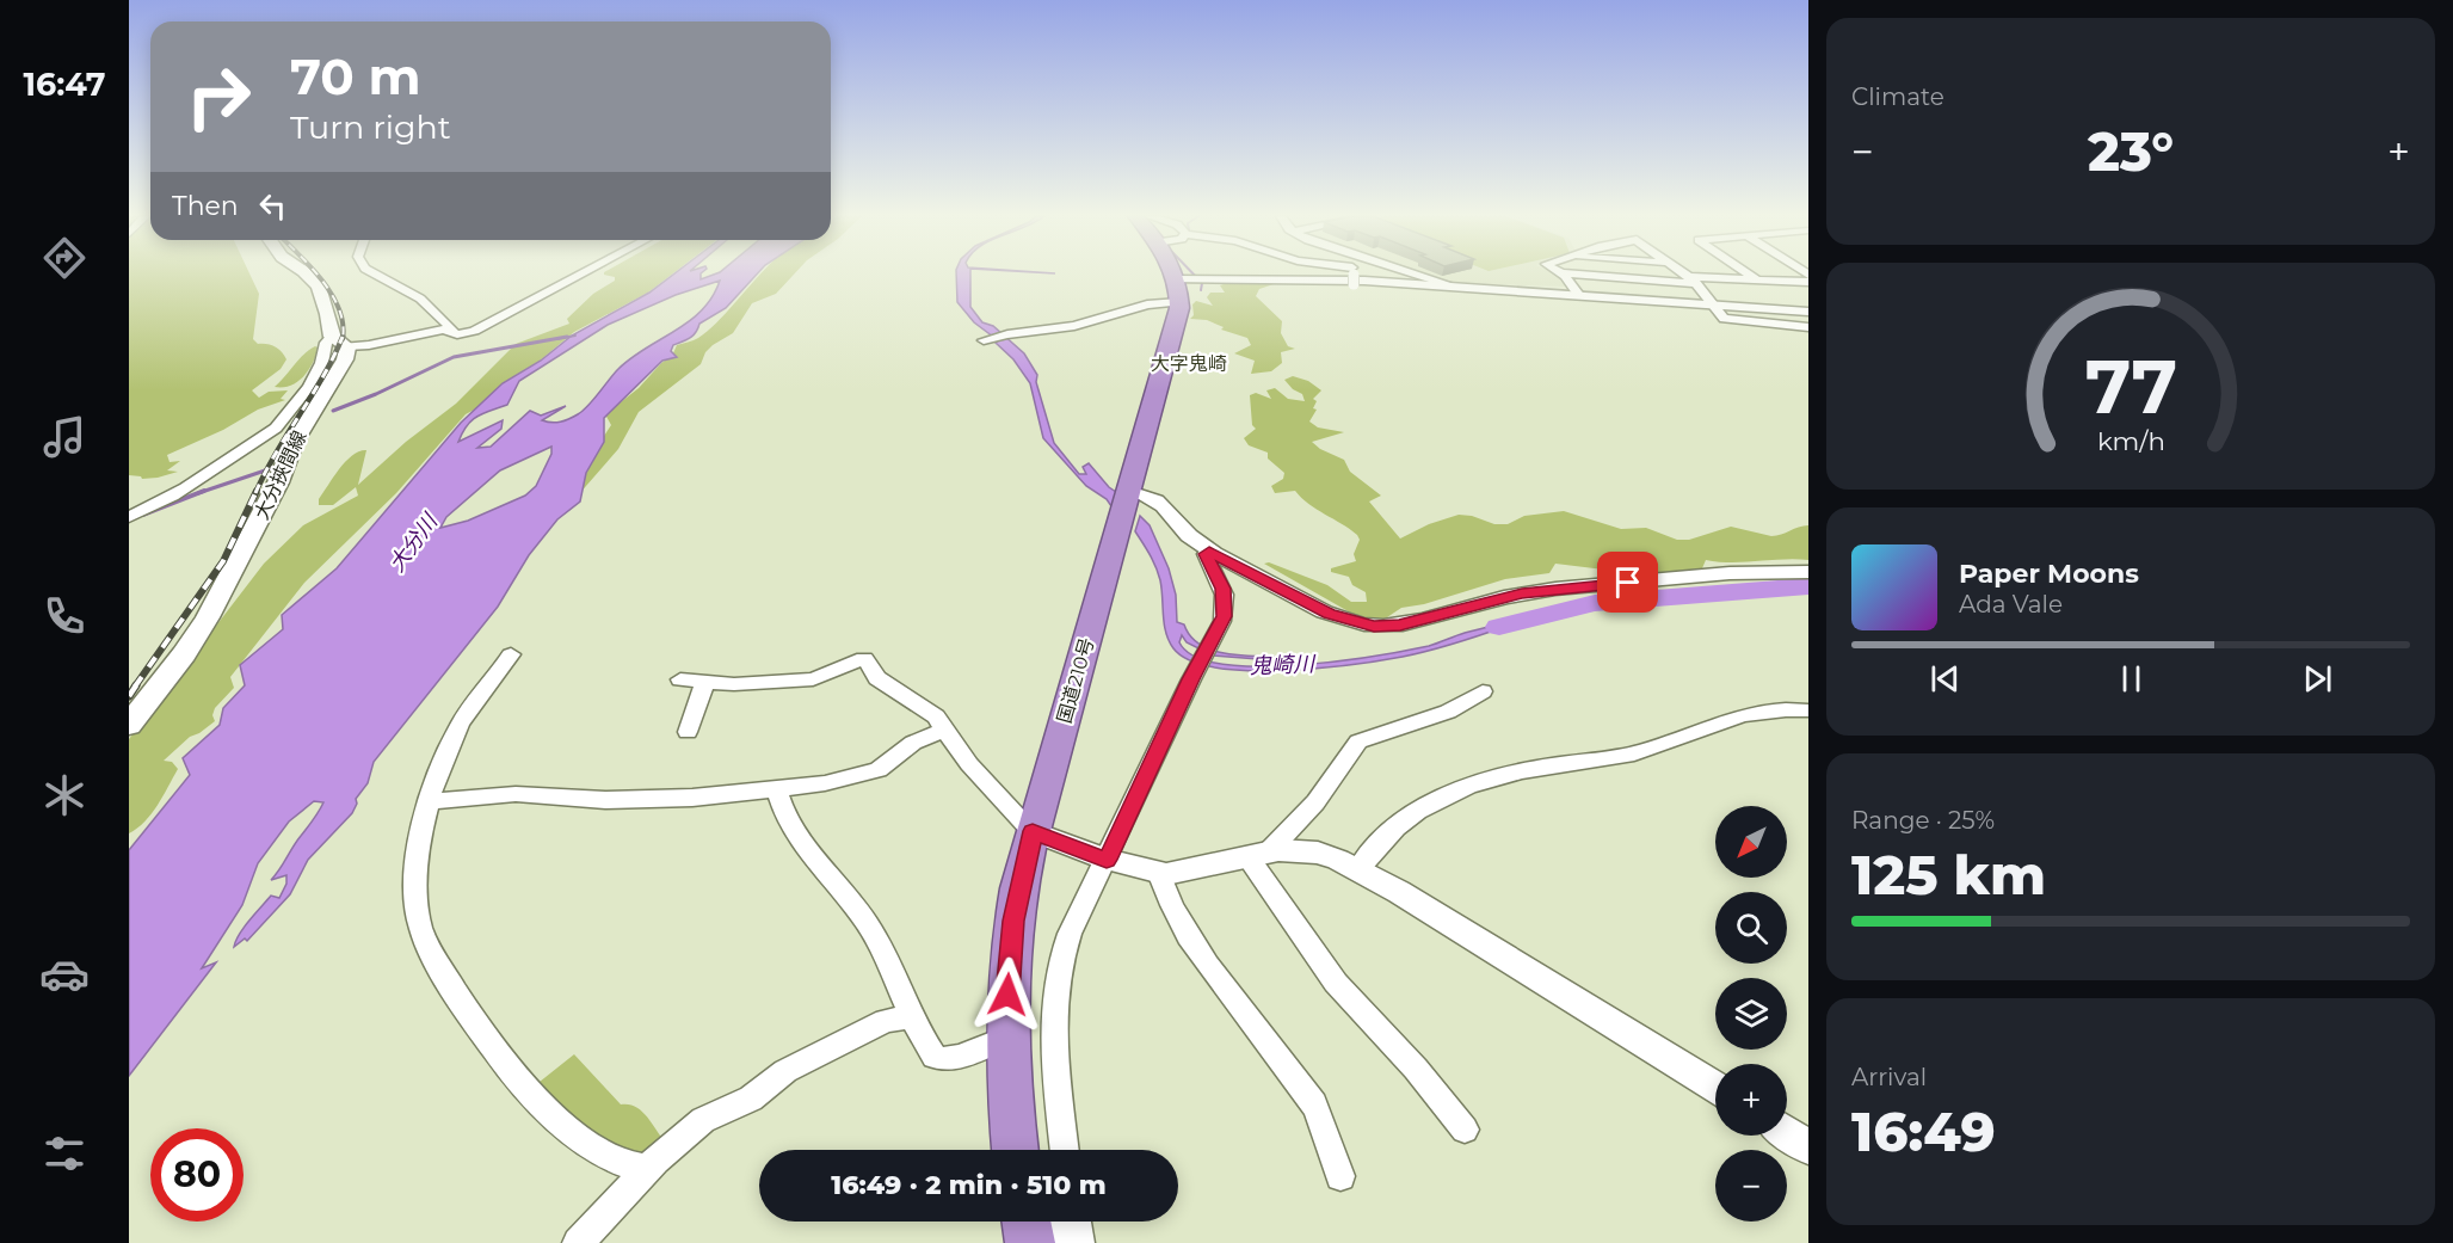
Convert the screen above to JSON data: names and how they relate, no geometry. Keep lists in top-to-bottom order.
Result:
{
  "streets": {
    "highway": ["国道210号"],
    "main road": ["大分挾間線"]
  },
  "districts": ["大字鬼崎"],
  "water": ["大分川", "鬼崎川"],
  "north": "bottom left",
  "page": {
    "tabs": "16:47",
    "tile": [
      "Climate",
      ["Range · 25%", "125 km"],
      ["Arrival", "16:49"]
    ],
    "turn": ["70 m", "Turn right"],
    "heat": ["−", "23°", "+"],
    "then": "Then",
    "song": ["Paper Moons", "Ada Vale"],
    "map_buttons": ["+", "−"],
    "limit": "80",
    "trip": "16:49 · 2 min · 510 m",
    "gauge": ["77", "km/h"]
  }
}
